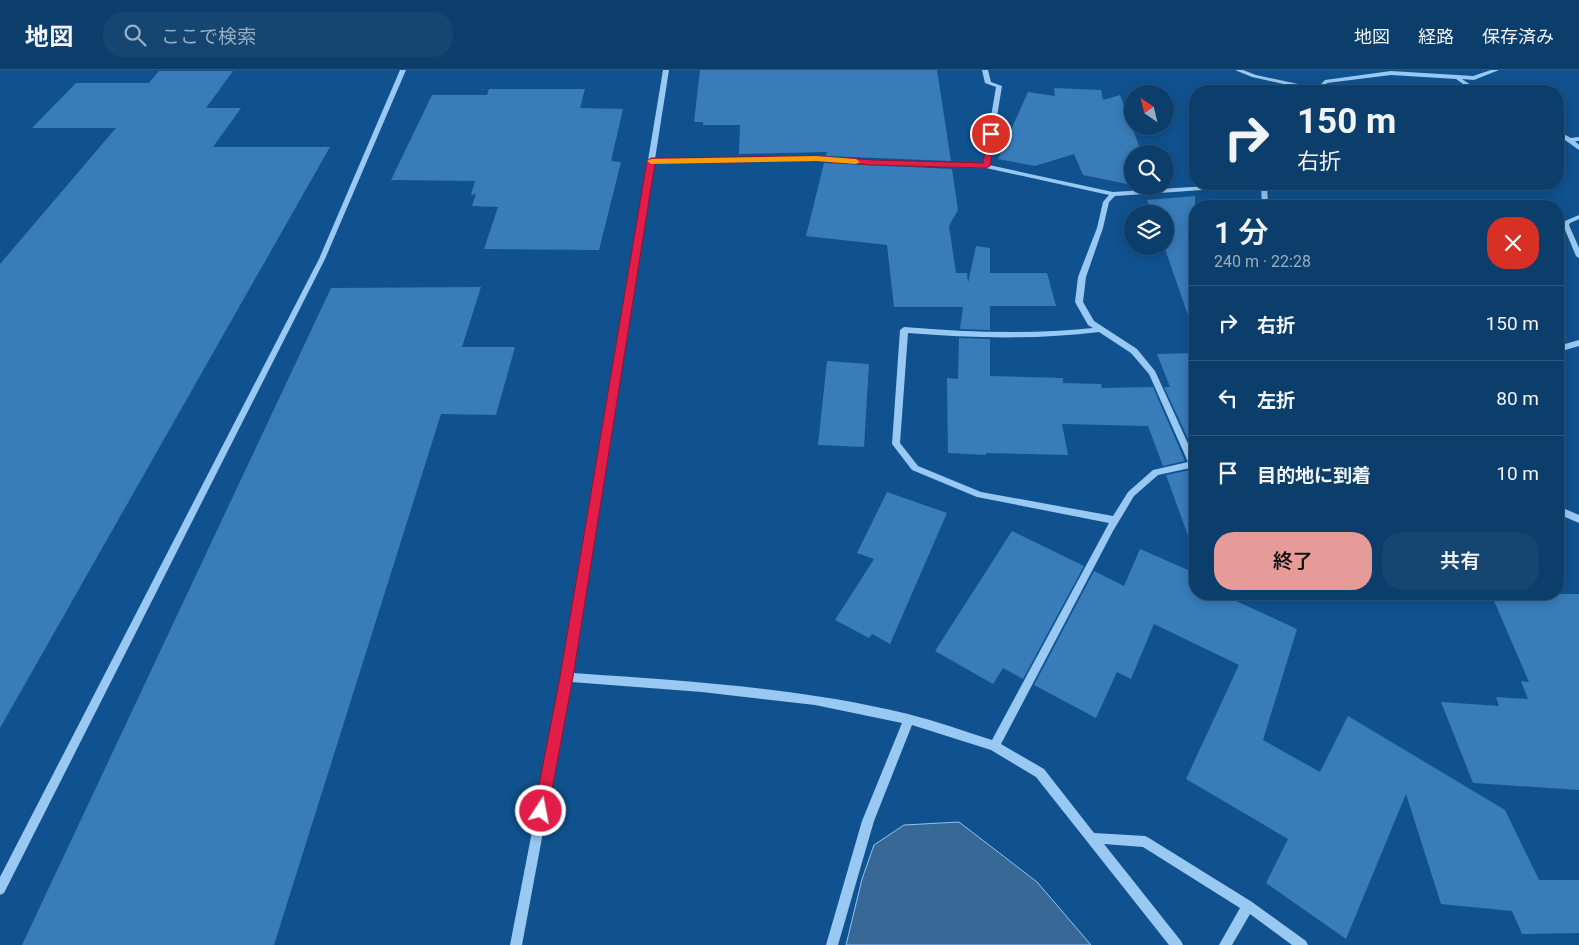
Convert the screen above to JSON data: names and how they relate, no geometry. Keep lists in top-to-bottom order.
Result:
{
  "north": "top left",
  "page": {
    "header": "地図",
    "search": "ここで検索",
    "nav": ["地図", "経路", "保存済み"],
    "turn": ["150 m", "右折"],
    "heading": ["1 分", "240 m · 22:28"],
    "list": [
      {
        "name": "右折",
        "value": "150 m"
      },
      {
        "name": "左折",
        "value": "80 m"
      },
      {
        "name": "目的地に到着",
        "value": "10 m"
      }
    ],
    "buttons": ["終了", "共有"]
  }
}
